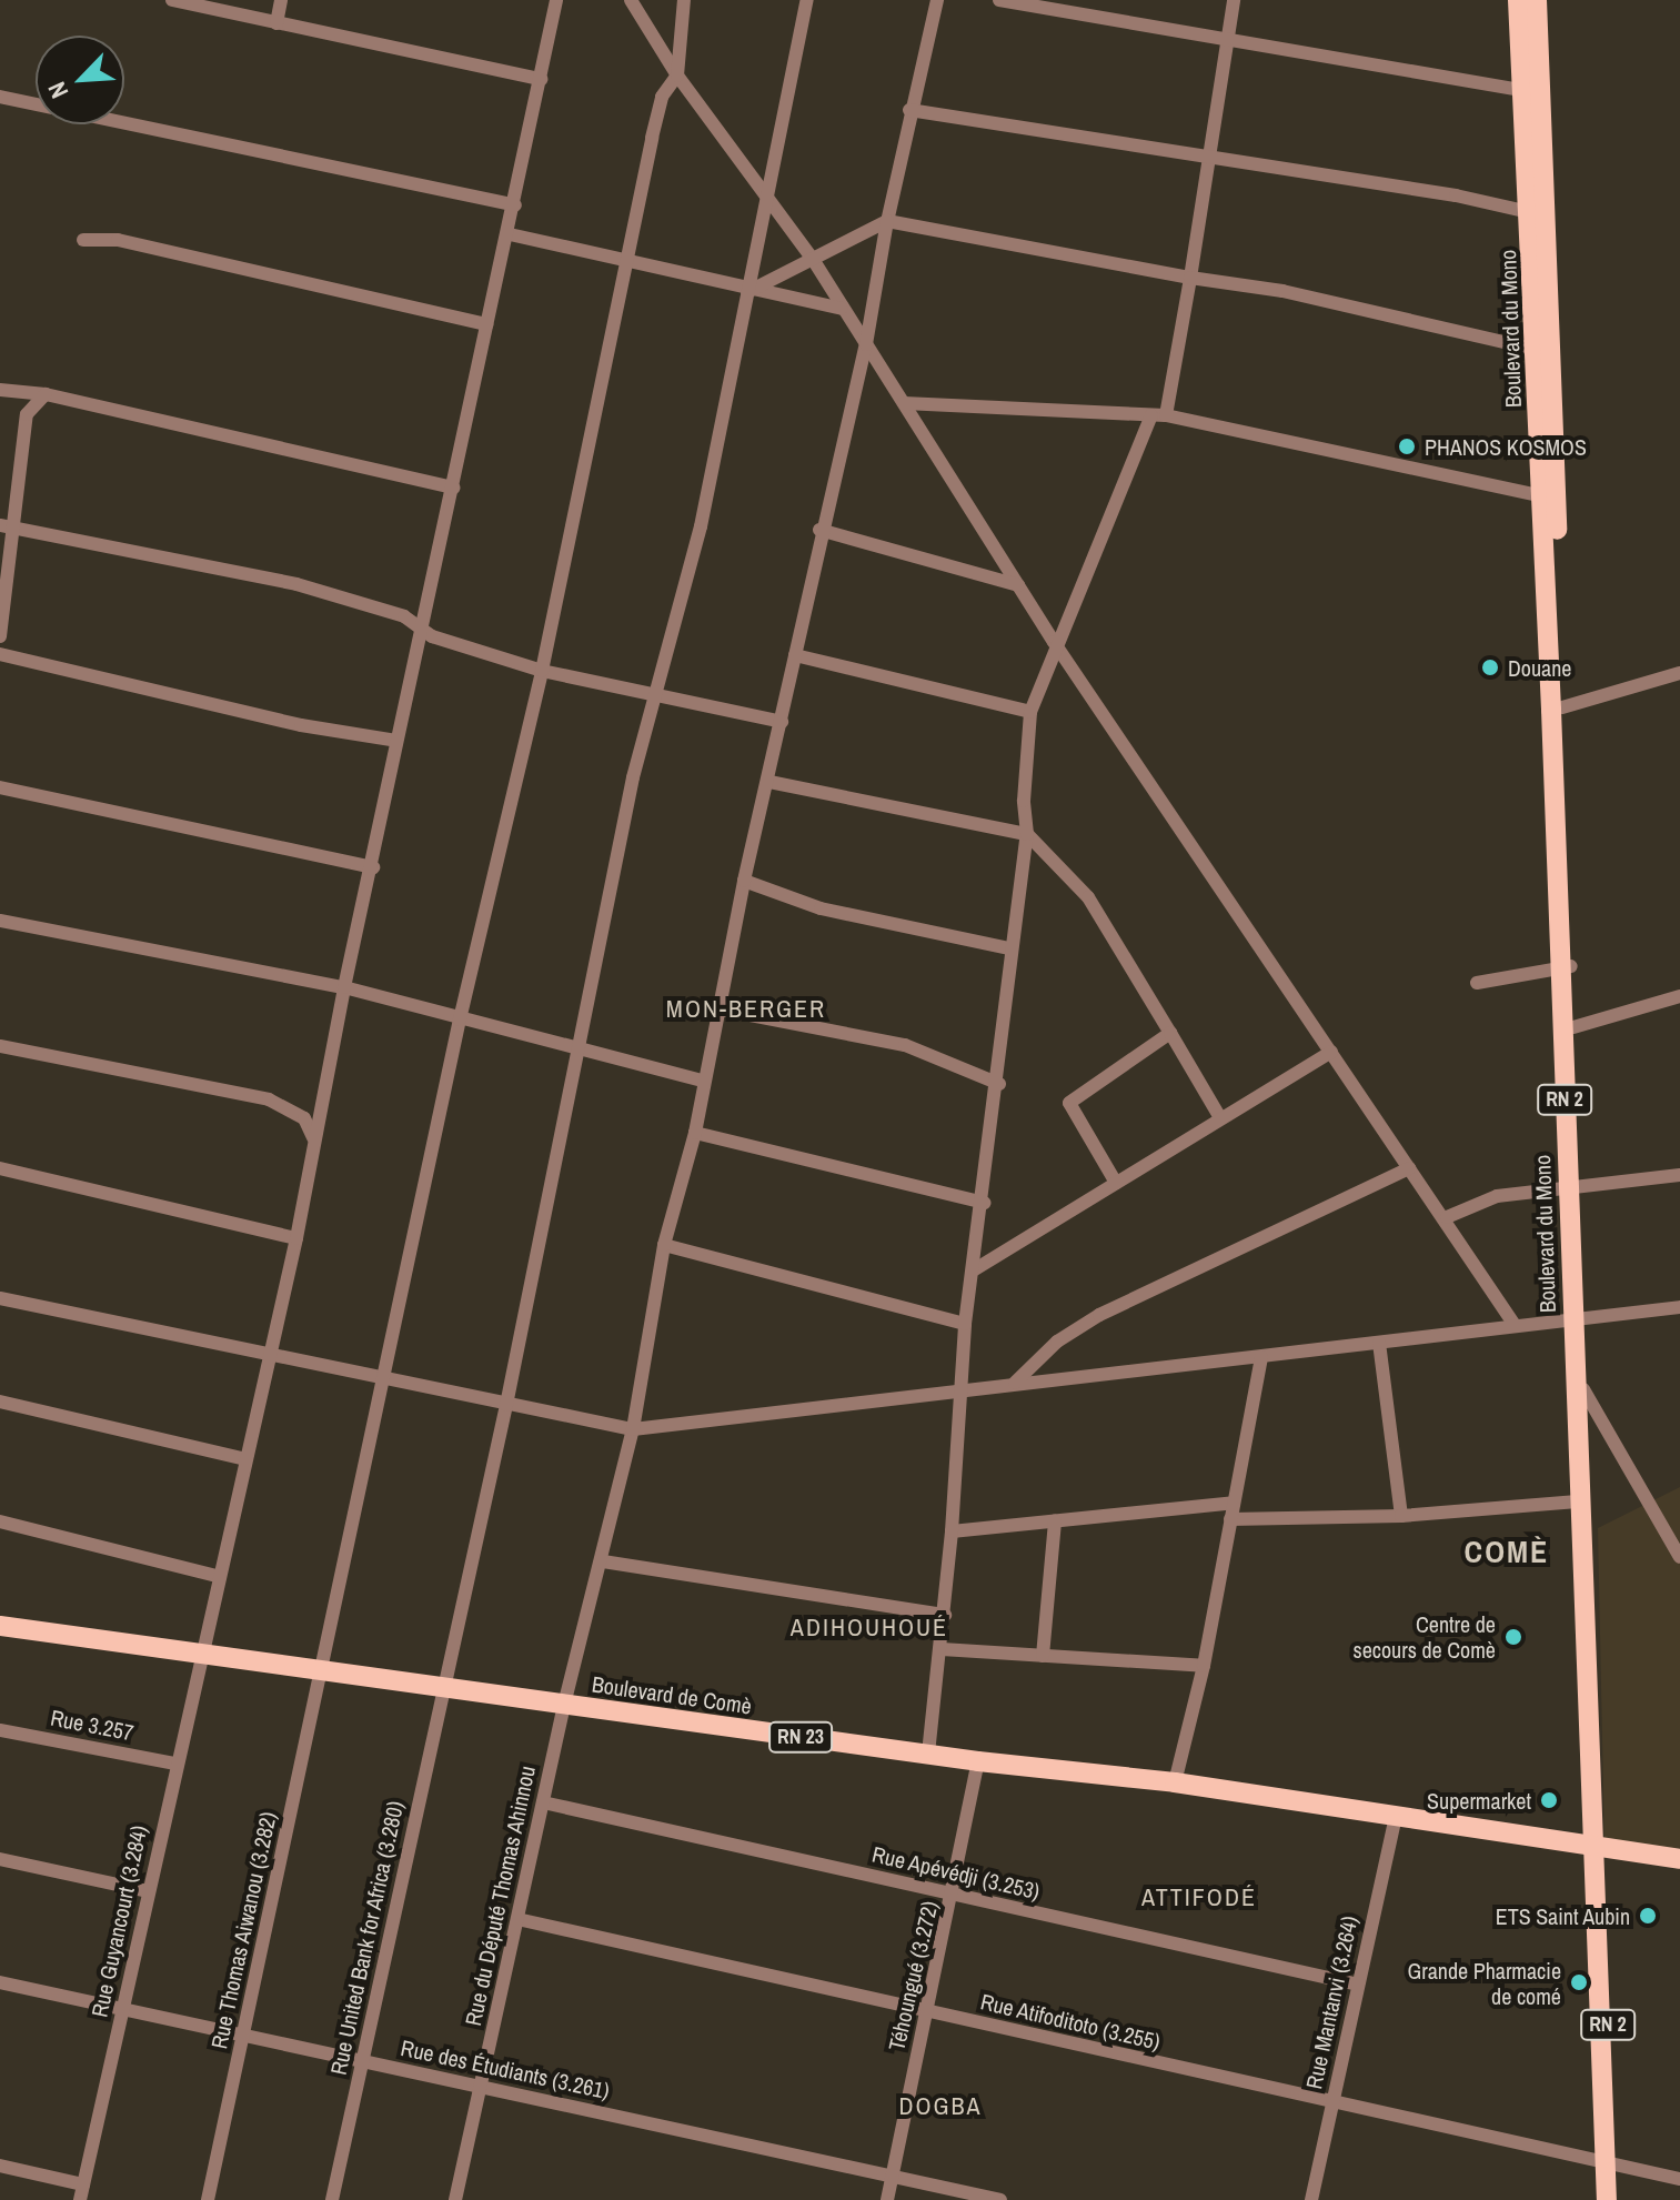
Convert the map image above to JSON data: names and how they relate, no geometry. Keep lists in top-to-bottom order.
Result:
{
  "streets": {
    "main road": [
      "Boulevard du Mono",
      "RN 2",
      "Boulevard de Comè",
      "RN 23"
    ],
    "street": [
      "Rue 3.257",
      "Rue Apévédji (3.253)",
      "Rue du Député Thomas Ahinnou",
      "Rue Guyancourt (3.284)",
      "Rue Thomas Aiwanou (3.282)",
      "Rue United Bank for Africa (3.280)",
      "Téhoungué (3.272)",
      "Rue Mantanvi (3.264)",
      "Rue Atifoditoto (3.255)",
      "Rue des Étudiants (3.261)"
    ]
  },
  "crossings": [
    ["Boulevard du Mono", "Boulevard de Comè"],
    ["Boulevard du Mono", "Rue Atifoditoto (3.255)"],
    ["Boulevard de Comè", "Rue du Député Thomas Ahinnou"],
    ["Boulevard de Comè", "Rue Guyancourt (3.284)"],
    ["Boulevard de Comè", "Rue Thomas Aiwanou (3.282)"],
    ["Boulevard de Comè", "Rue United Bank for Africa (3.280)"],
    ["Boulevard de Comè", "Téhoungué (3.272)"],
    ["Boulevard de Comè", "Rue Mantanvi (3.264)"],
    ["Rue 3.257", "Rue Guyancourt (3.284)"],
    ["Rue Apévédji (3.253)", "Rue du Député Thomas Ahinnou"],
    ["Rue Apévédji (3.253)", "Téhoungué (3.272)"],
    ["Rue Apévédji (3.253)", "Rue Mantanvi (3.264)"],
    ["Rue du Député Thomas Ahinnou", "Rue Atifoditoto (3.255)"],
    ["Rue du Député Thomas Ahinnou", "Rue des Étudiants (3.261)"],
    ["Rue Guyancourt (3.284)", "Rue des Étudiants (3.261)"],
    ["Rue Thomas Aiwanou (3.282)", "Rue des Étudiants (3.261)"],
    ["Rue United Bank for Africa (3.280)", "Rue des Étudiants (3.261)"],
    ["Téhoungué (3.272)", "Rue Atifoditoto (3.255)"],
    ["Téhoungué (3.272)", "Rue des Étudiants (3.261)"],
    ["Rue Mantanvi (3.264)", "Rue Atifoditoto (3.255)"]
  ],
  "districts": [
    "MON-BERGER",
    "COMÈ",
    "ADIHOUHOUÉ",
    "ATTIFODÉ",
    "DOGBA"
  ],
  "places": [
    "PHANOS KOSMOS",
    "Douane",
    "Centre de secours de Comè",
    "Supermarket",
    "ETS Saint Aubin",
    "Grande Pharmacie de comé"
  ],
  "north": "bottom left"
}
